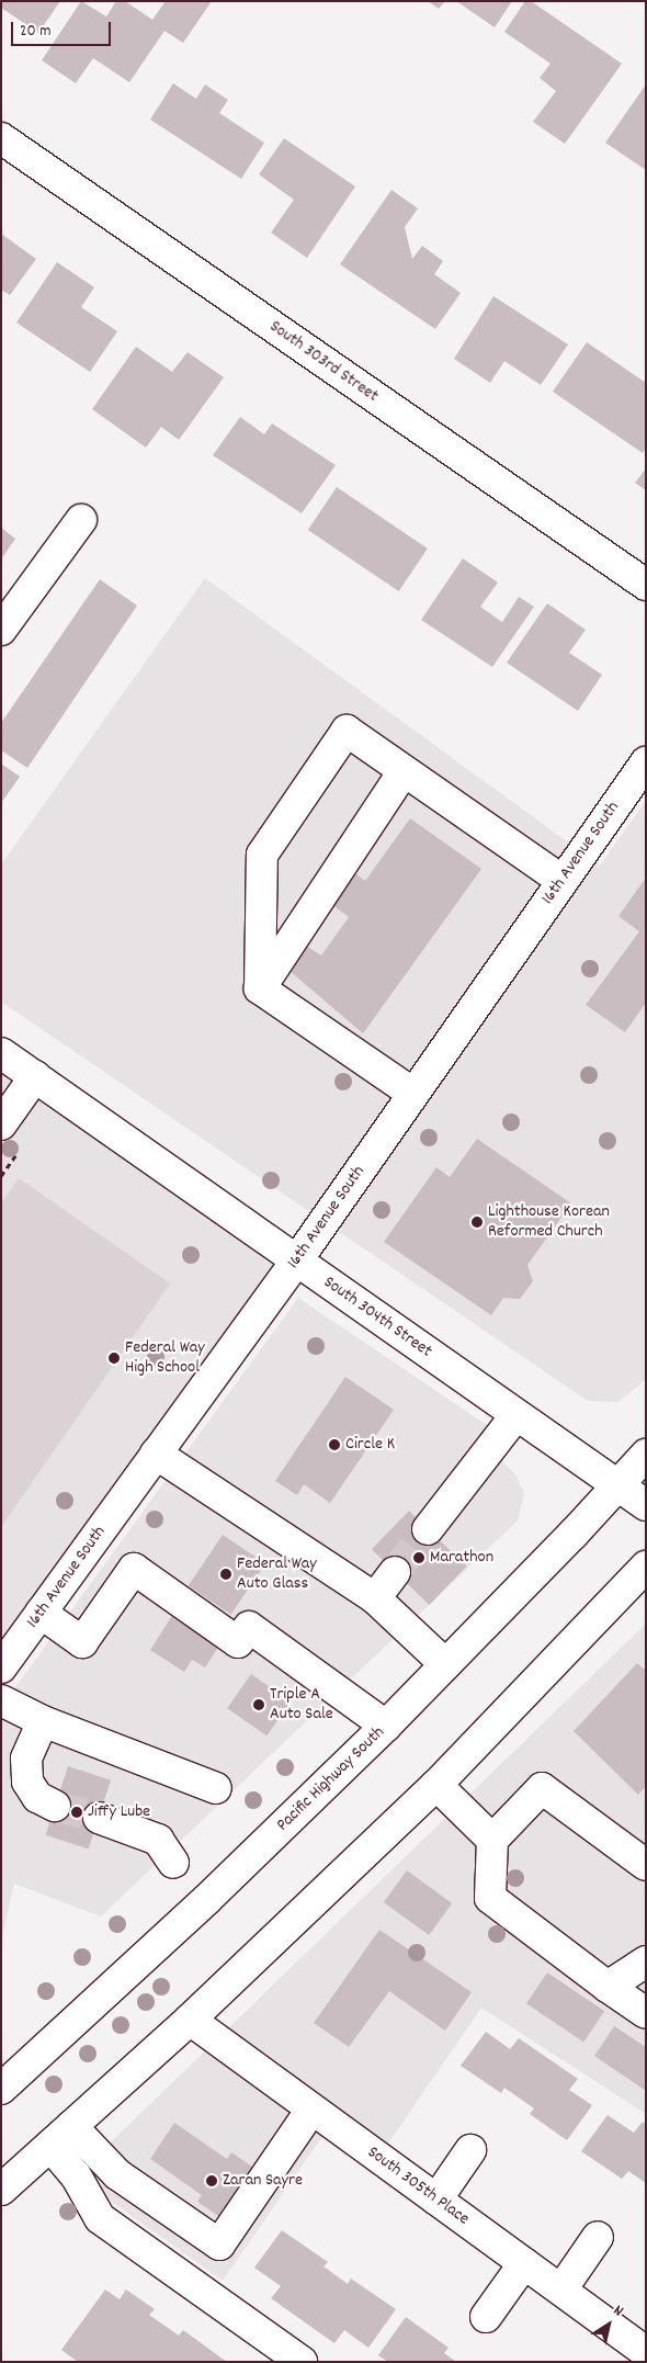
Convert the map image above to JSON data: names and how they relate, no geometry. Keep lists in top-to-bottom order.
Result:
{
  "streets": {
    "street": [
      "South 303rd Street",
      "16th Avenue South",
      "South 304th Street",
      "Pacific Highway South",
      "South 305th Place"
    ]
  },
  "crossings": [
    ["16th Avenue South", "South 304th Street"],
    ["South 304th Street", "Pacific Highway South"]
  ],
  "places": [
    "Lighthouse Korean Reformed Church",
    "Federal Way High School",
    "Circle K",
    "Marathon",
    "Federal Way Auto Glass",
    "Triple A Auto Sale",
    "Jiffy Lube",
    "Zaran Sayre"
  ],
  "scale_bar": "20 m",
  "north": "top right"
}
